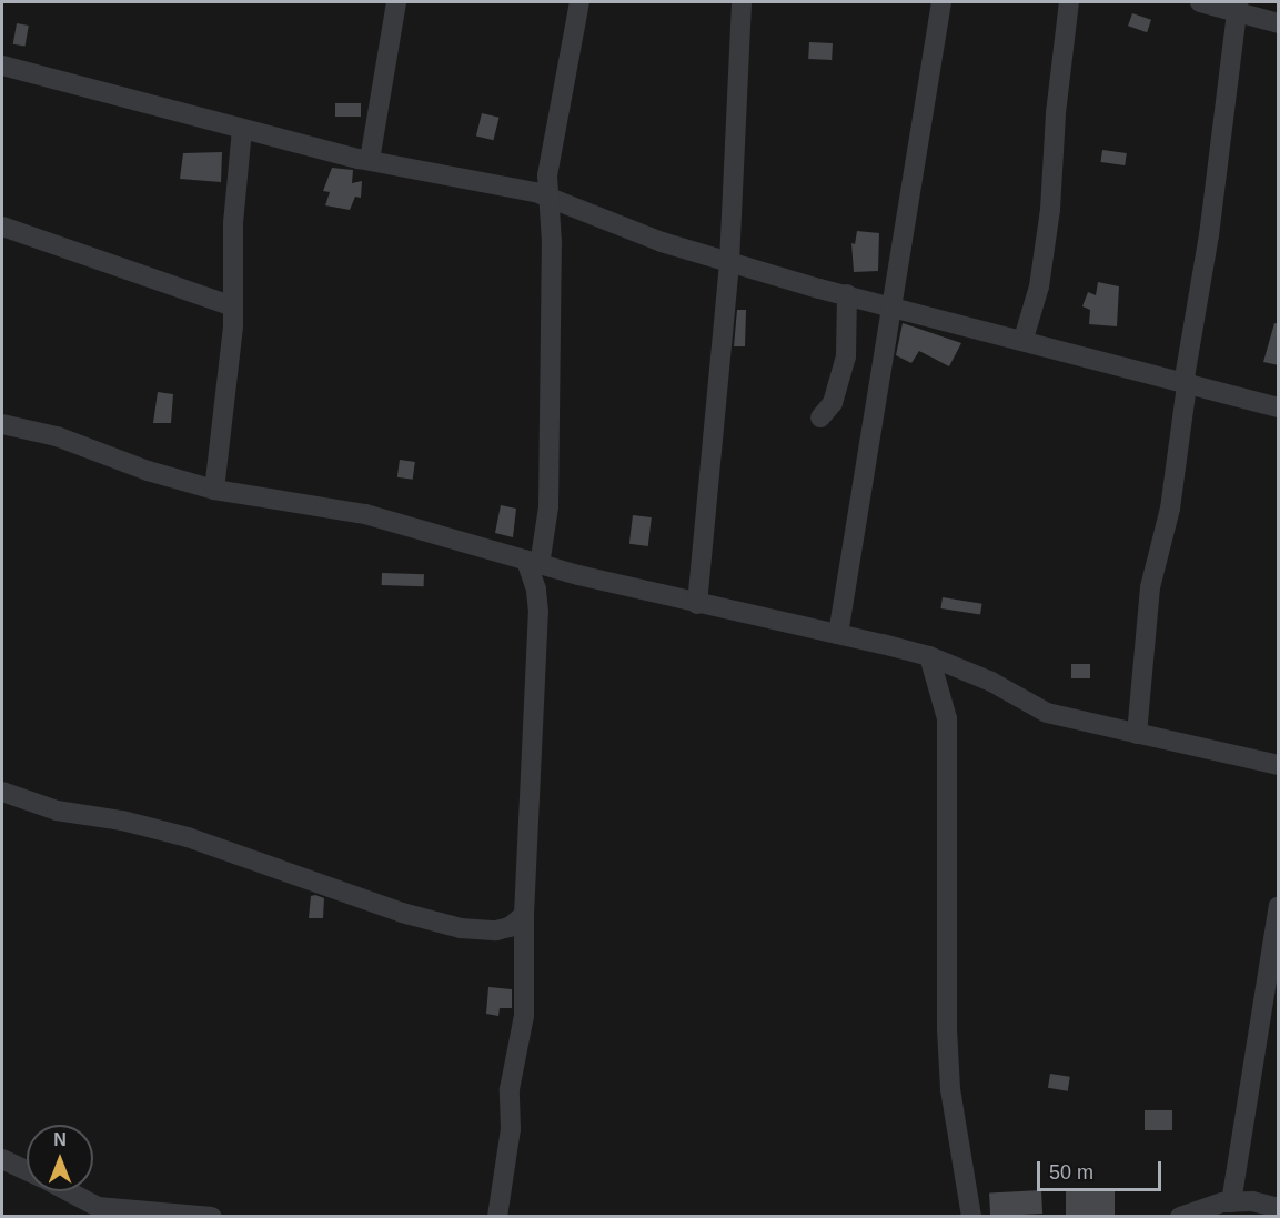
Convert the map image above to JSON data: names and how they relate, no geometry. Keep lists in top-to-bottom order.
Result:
{
  "scale_bar": "50 m",
  "north": "top"
}
